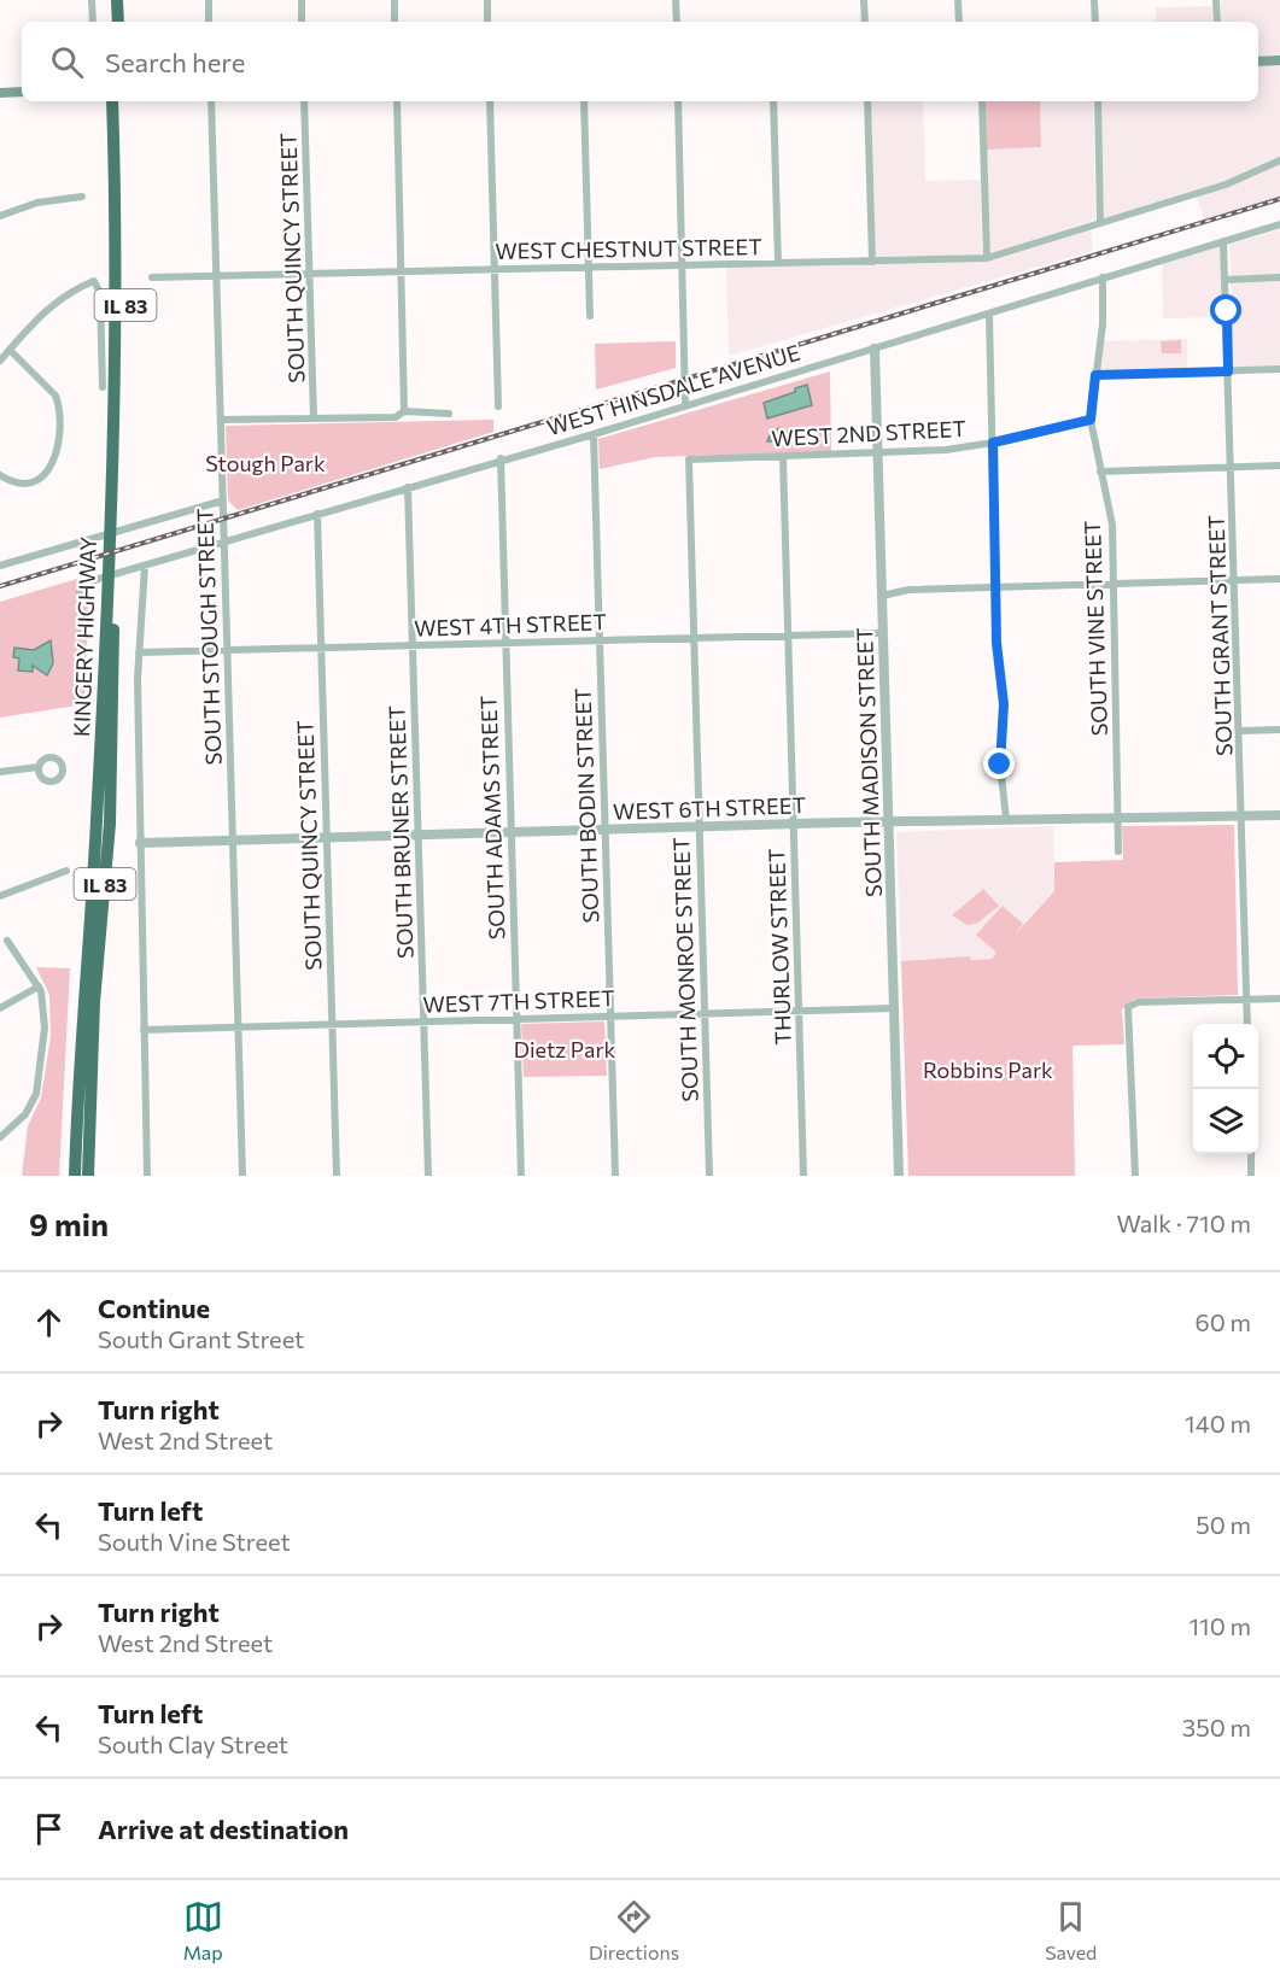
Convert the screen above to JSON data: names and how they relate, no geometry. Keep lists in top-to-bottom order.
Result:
{
  "streets": {
    "highway": ["IL 83", "KINGERY HIGHWAY"],
    "street": [
      "WEST CHESTNUT STREET",
      "SOUTH QUINCY STREET",
      "WEST HINSDALE AVENUE",
      "WEST 2ND STREET",
      "WEST 4TH STREET",
      "SOUTH VINE STREET",
      "SOUTH GRANT STREET",
      "SOUTH STOUGH STREET",
      "SOUTH MADISON STREET",
      "SOUTH BODIN STREET",
      "WEST 6TH STREET",
      "SOUTH ADAMS STREET",
      "SOUTH BRUNER STREET",
      "THURLOW STREET",
      "SOUTH MONROE STREET",
      "WEST 7TH STREET"
    ]
  },
  "crossings": [
    ["WEST CHESTNUT STREET", "SOUTH QUINCY STREET"],
    ["WEST CHESTNUT STREET", "SOUTH STOUGH STREET"],
    ["SOUTH QUINCY STREET", "WEST HINSDALE AVENUE"],
    ["SOUTH QUINCY STREET", "WEST 4TH STREET"],
    ["SOUTH QUINCY STREET", "WEST 6TH STREET"],
    ["SOUTH QUINCY STREET", "WEST 7TH STREET"],
    ["WEST HINSDALE AVENUE", "SOUTH VINE STREET"],
    ["WEST HINSDALE AVENUE", "SOUTH GRANT STREET"],
    ["WEST HINSDALE AVENUE", "SOUTH STOUGH STREET"],
    ["WEST HINSDALE AVENUE", "SOUTH MADISON STREET"],
    ["WEST HINSDALE AVENUE", "SOUTH BODIN STREET"],
    ["WEST HINSDALE AVENUE", "SOUTH ADAMS STREET"],
    ["WEST HINSDALE AVENUE", "SOUTH BRUNER STREET"],
    ["WEST 2ND STREET", "SOUTH VINE STREET"],
    ["WEST 2ND STREET", "SOUTH MADISON STREET"],
    ["WEST 2ND STREET", "THURLOW STREET"],
    ["WEST 2ND STREET", "SOUTH MONROE STREET"],
    ["WEST 4TH STREET", "SOUTH STOUGH STREET"],
    ["WEST 4TH STREET", "SOUTH MADISON STREET"],
    ["WEST 4TH STREET", "SOUTH BODIN STREET"],
    ["WEST 4TH STREET", "SOUTH ADAMS STREET"],
    ["WEST 4TH STREET", "SOUTH BRUNER STREET"],
    ["WEST 4TH STREET", "THURLOW STREET"],
    ["WEST 4TH STREET", "SOUTH MONROE STREET"],
    ["SOUTH VINE STREET", "WEST 6TH STREET"],
    ["SOUTH GRANT STREET", "WEST 6TH STREET"],
    ["SOUTH STOUGH STREET", "WEST 6TH STREET"],
    ["SOUTH STOUGH STREET", "WEST 7TH STREET"],
    ["SOUTH MADISON STREET", "WEST 6TH STREET"],
    ["SOUTH MADISON STREET", "WEST 7TH STREET"],
    ["SOUTH BODIN STREET", "WEST 6TH STREET"],
    ["SOUTH BODIN STREET", "WEST 7TH STREET"],
    ["WEST 6TH STREET", "SOUTH ADAMS STREET"],
    ["WEST 6TH STREET", "SOUTH BRUNER STREET"],
    ["WEST 6TH STREET", "THURLOW STREET"],
    ["WEST 6TH STREET", "SOUTH MONROE STREET"],
    ["SOUTH ADAMS STREET", "WEST 7TH STREET"],
    ["SOUTH BRUNER STREET", "WEST 7TH STREET"],
    ["THURLOW STREET", "WEST 7TH STREET"],
    ["SOUTH MONROE STREET", "WEST 7TH STREET"]
  ],
  "parks": ["Stough Park", "Dietz Park", "Robbins Park"],
  "page": {
    "search": "Search here",
    "heading": ["9 min", "Walk · 710 m"],
    "list": [
      ["Continue", "South Grant Street", "60 m"],
      ["Turn right", "West 2nd Street", "140 m"],
      ["Turn left", "South Vine Street", "50 m"],
      ["Turn right", "West 2nd Street", "110 m"],
      ["Turn left", "South Clay Street", "350 m"],
      "Arrive at destination"
    ],
    "nav": ["Map", "Directions", "Saved"]
  }
}
